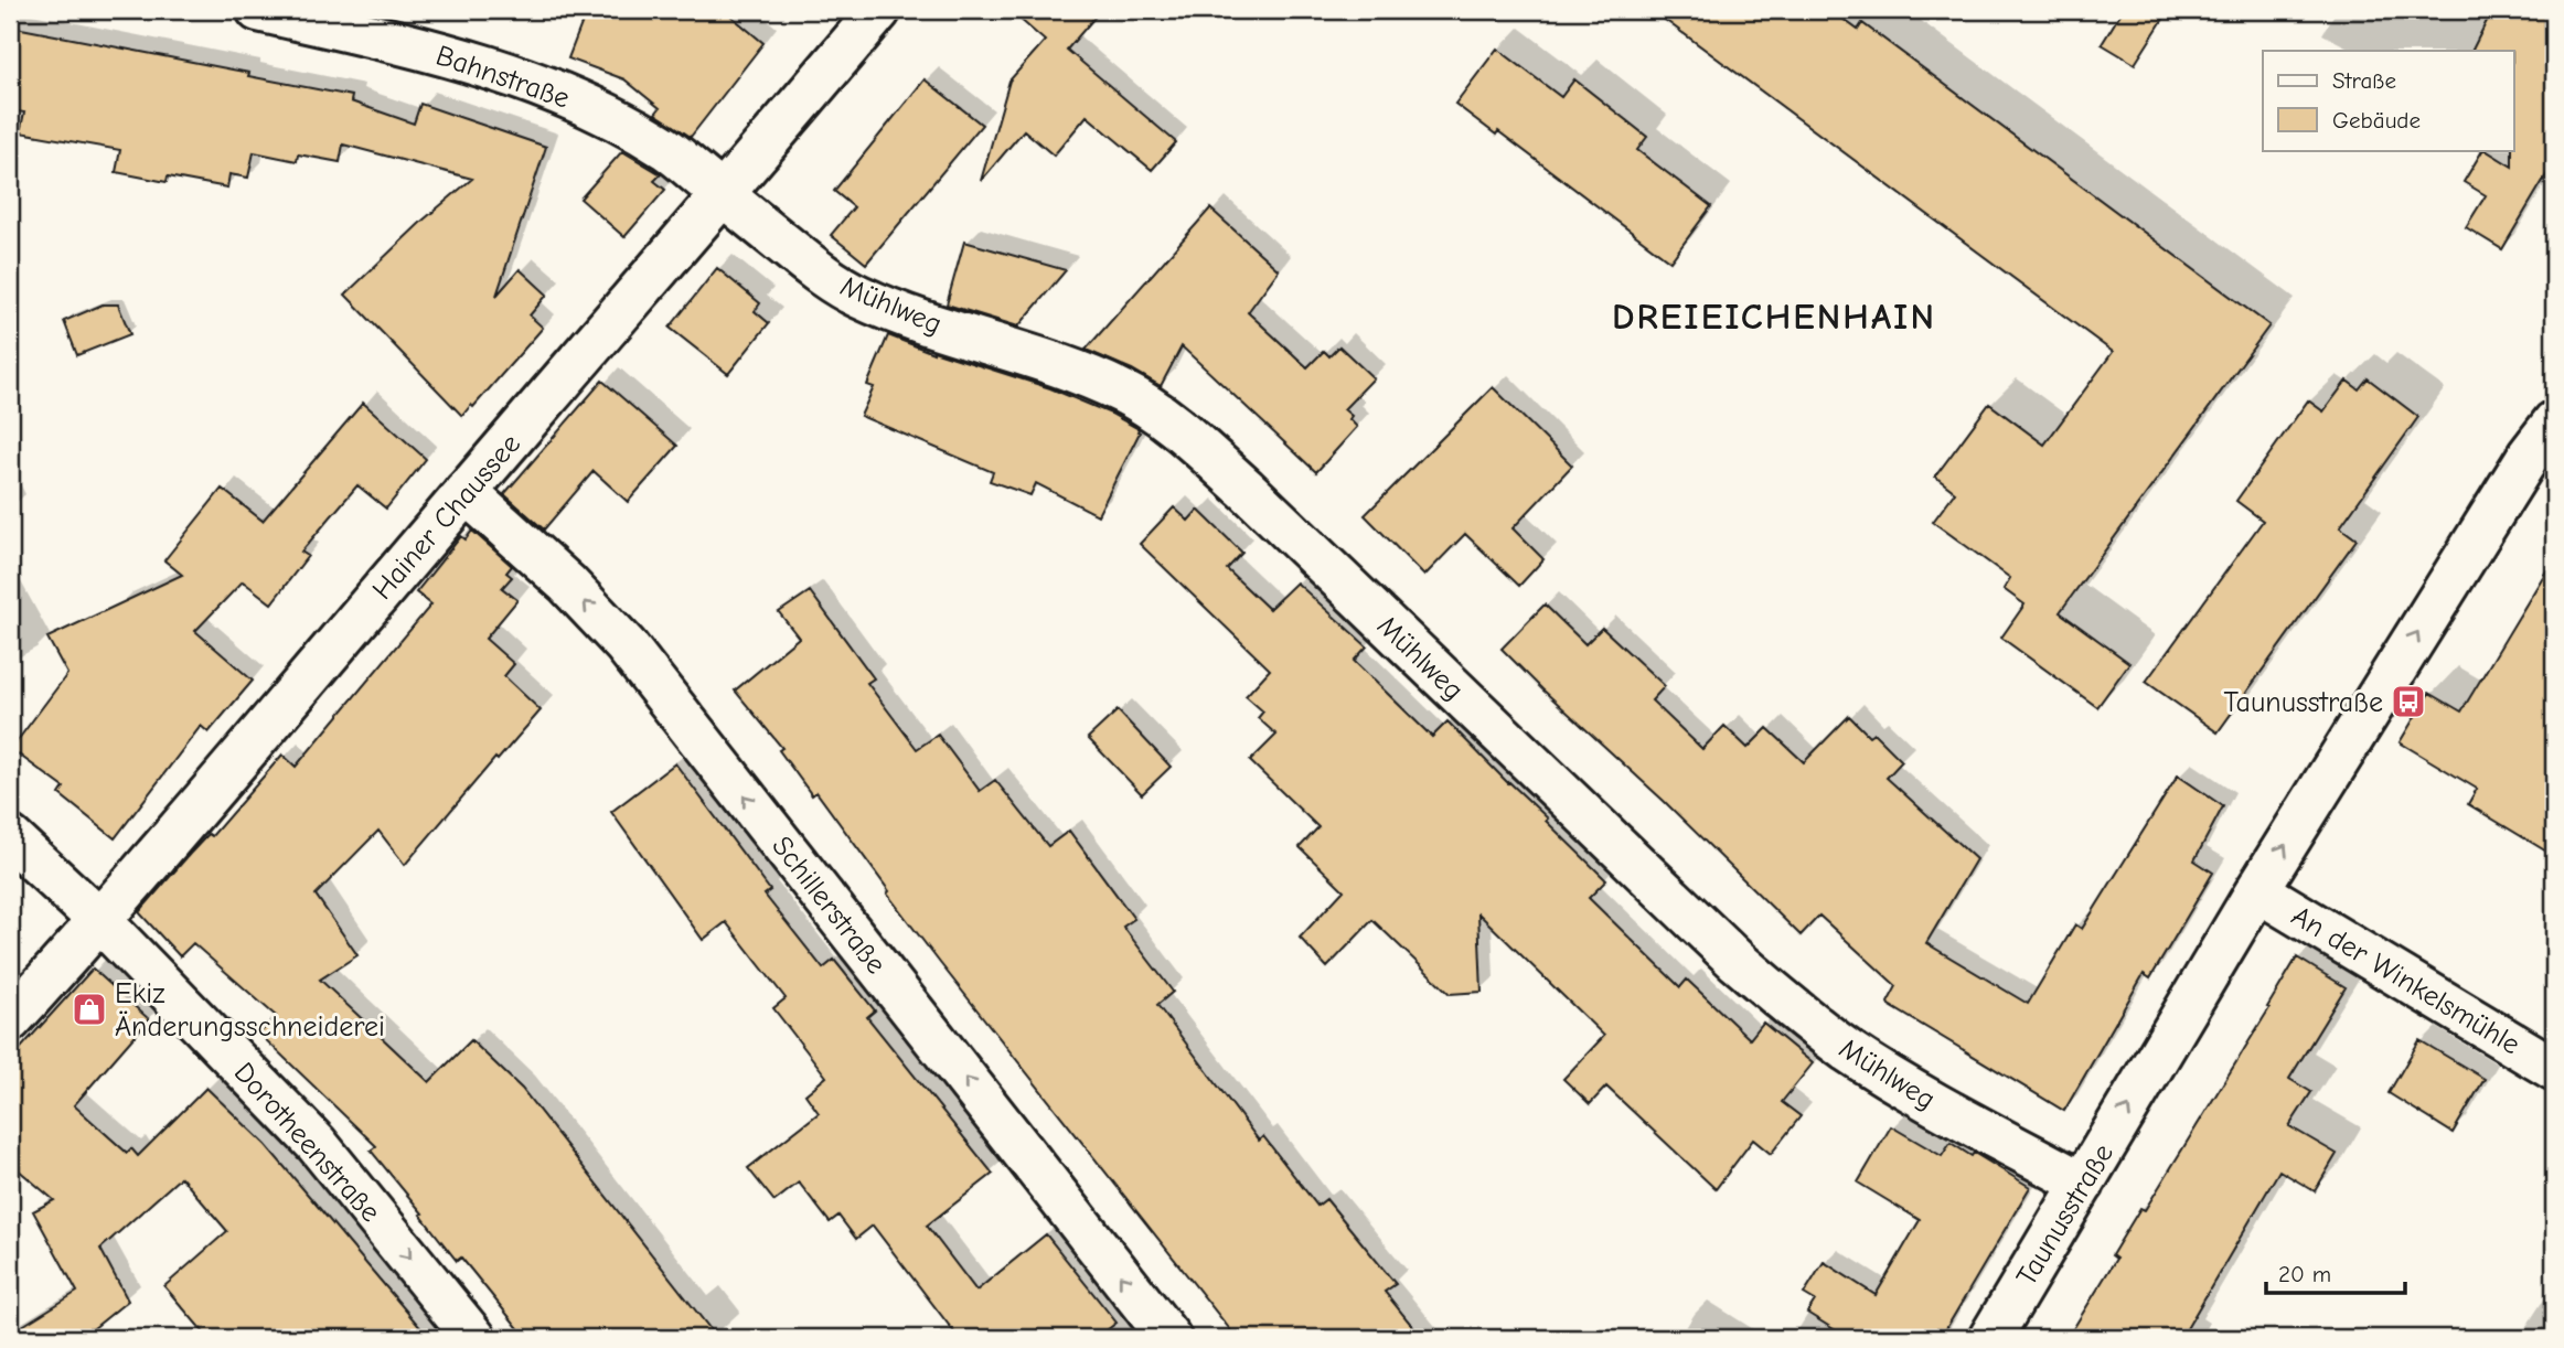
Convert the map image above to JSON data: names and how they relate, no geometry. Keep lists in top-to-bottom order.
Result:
{
  "streets": {
    "street": [
      "Bahnstraße",
      "Mühlweg",
      "Hainer Chaussee",
      "Schillerstraße",
      "An der Winkelsmühle",
      "Dorotheenstraße",
      "Taunusstraße"
    ]
  },
  "crossings": [
    ["Bahnstraße", "Mühlweg"],
    ["Bahnstraße", "Hainer Chaussee"],
    ["Mühlweg", "Hainer Chaussee"],
    ["Mühlweg", "Taunusstraße"],
    ["Hainer Chaussee", "Schillerstraße"],
    ["Hainer Chaussee", "Dorotheenstraße"],
    ["An der Winkelsmühle", "Taunusstraße"]
  ],
  "one_way": ["Schillerstraße", "Dorotheenstraße", "Taunusstraße"],
  "districts": ["DREIEICHENHAIN"],
  "places": {
    "bus stop": ["Taunusstraße"],
    "shop": ["Ekiz Änderungsschneiderei"]
  },
  "legend": ["Straße", "Gebäude"],
  "scale_bar": "20 m"
}
